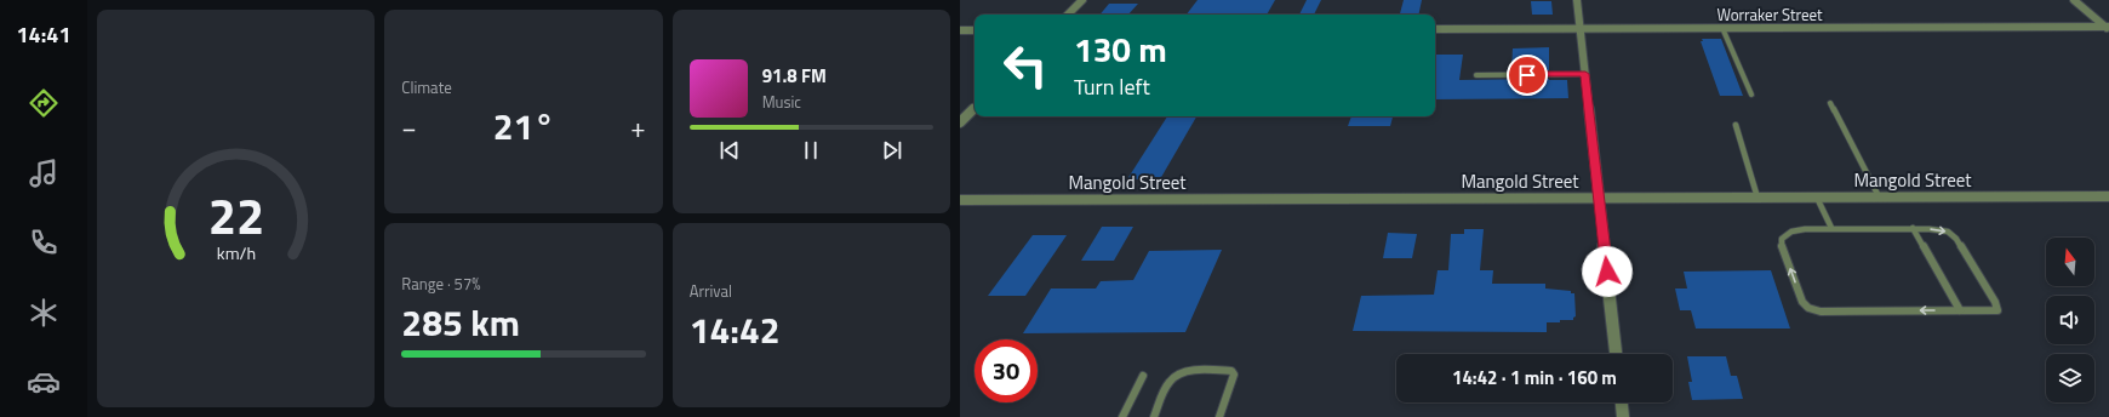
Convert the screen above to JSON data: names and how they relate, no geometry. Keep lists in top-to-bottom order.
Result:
{
  "streets": {
    "street": ["Worraker Street", "Mangold Street"]
  },
  "north": "top",
  "page": {
    "tabs": "14:41",
    "tile": [
      "Climate",
      ["Range · 57%", "285 km"],
      ["Arrival", "14:42"]
    ],
    "turn": ["130 m", "Turn left"],
    "song": ["91.8 FM", "Music"],
    "heat": ["−", "21°", "+"],
    "limit": "30",
    "trip": "14:42 · 1 min · 160 m",
    "gauge": ["22", "km/h"]
  }
}
